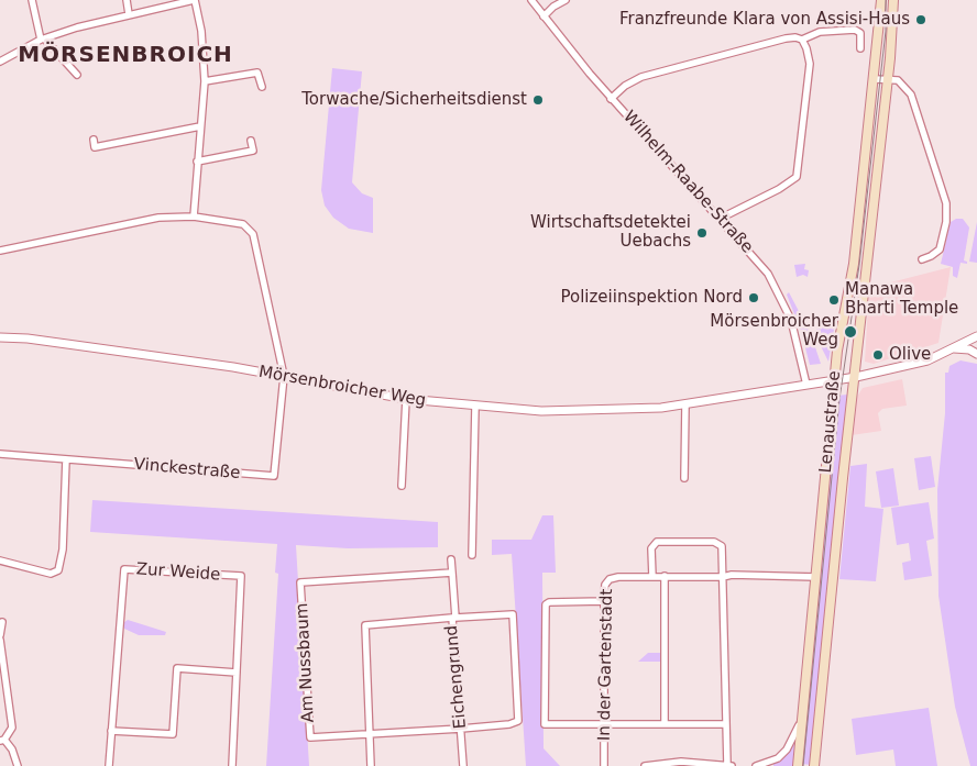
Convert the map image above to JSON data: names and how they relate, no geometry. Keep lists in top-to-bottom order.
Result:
{
  "streets": {
    "main road": ["Lenaustraße"],
    "street": [
      "Wilhelm-Raabe-Straße",
      "Mörsenbroicher Weg",
      "Vinckestraße",
      "Zur Weide",
      "Am Nussbaum",
      "In der Gartenstadt",
      "Eichengrund"
    ]
  },
  "crossings": [
    ["Wilhelm-Raabe-Straße", "Mörsenbroicher Weg"],
    ["Mörsenbroicher Weg", "Lenaustraße"],
    ["Mörsenbroicher Weg", "Vinckestraße"],
    ["Lenaustraße", "In der Gartenstadt"],
    ["Am Nussbaum", "Eichengrund"]
  ],
  "districts": ["MÖRSENBROICH"],
  "places": [
    "Franzfreunde Klara von Assisi-Haus",
    "Torwache/Sicherheitsdienst",
    "Wirtschaftsdetektei Uebachs",
    "Polizeiinspektion Nord",
    "Manawa Bharti Temple",
    "Mörsenbroicher Weg",
    "Olive"
  ]
}
